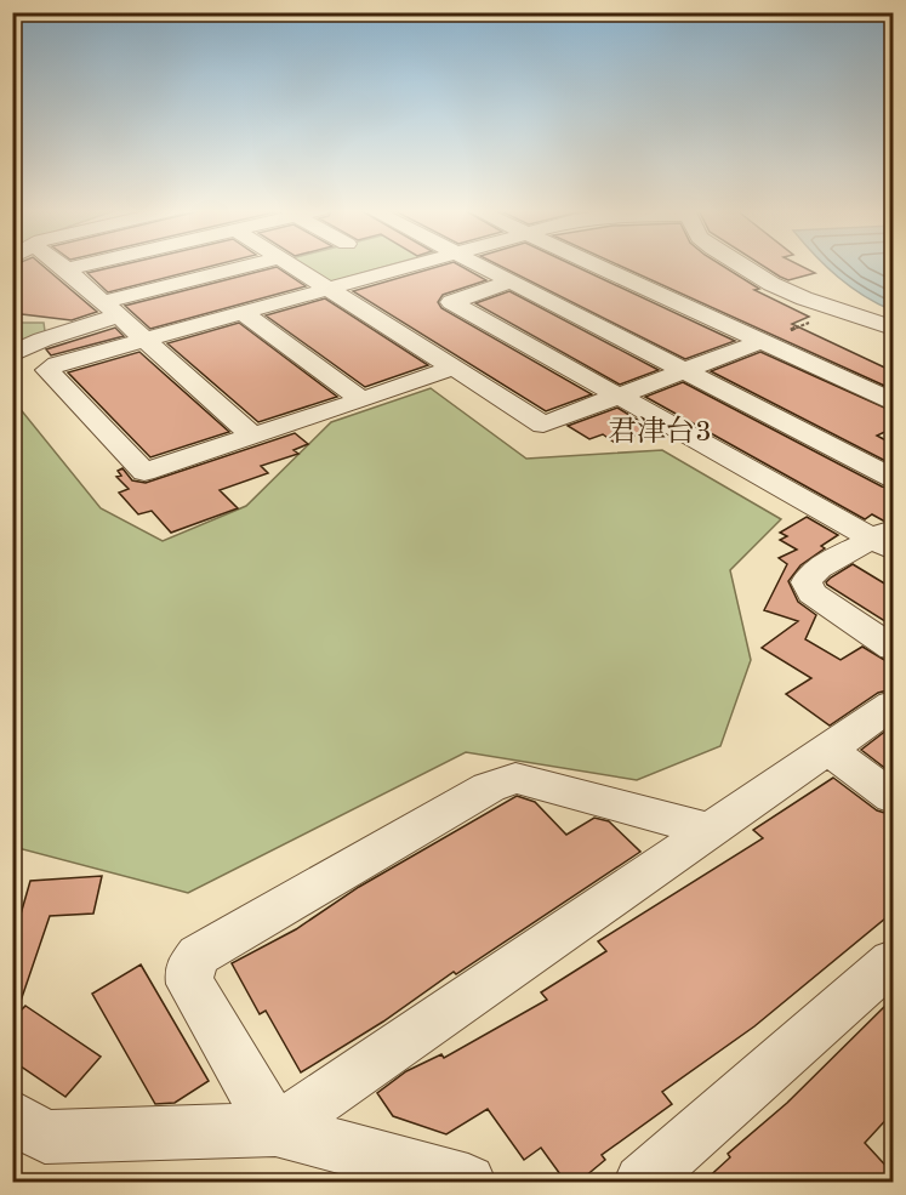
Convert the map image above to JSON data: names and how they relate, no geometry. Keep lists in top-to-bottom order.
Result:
{
  "districts": ["君津台3"]
}
